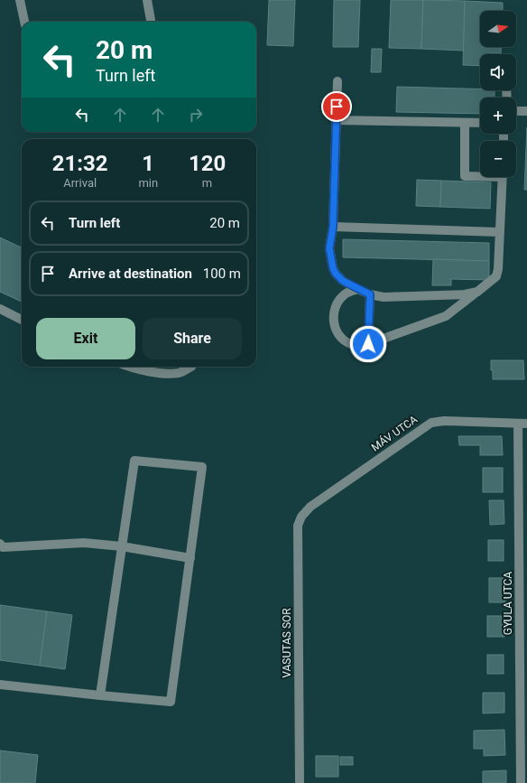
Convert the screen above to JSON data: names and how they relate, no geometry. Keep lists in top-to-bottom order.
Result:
{
  "streets": {
    "street": ["MÁV UTCA", "GYULA UTCA", "VASUTAS SOR"]
  },
  "crossings": [
    ["MÁV UTCA", "GYULA UTCA"],
    ["MÁV UTCA", "VASUTAS SOR"]
  ],
  "north": "right",
  "page": {
    "map_buttons": ["+", "−"],
    "turn": ["20 m", "Turn left"],
    "eta": [
      "21:32",
      "Arrival",
      "1",
      "min",
      "120",
      "m"
    ],
    "list": [
      {
        "name": "Turn left",
        "value": "20 m"
      },
      {
        "name": "Arrive at destination",
        "value": "100 m"
      }
    ],
    "buttons": ["Exit", "Share"]
  }
}
